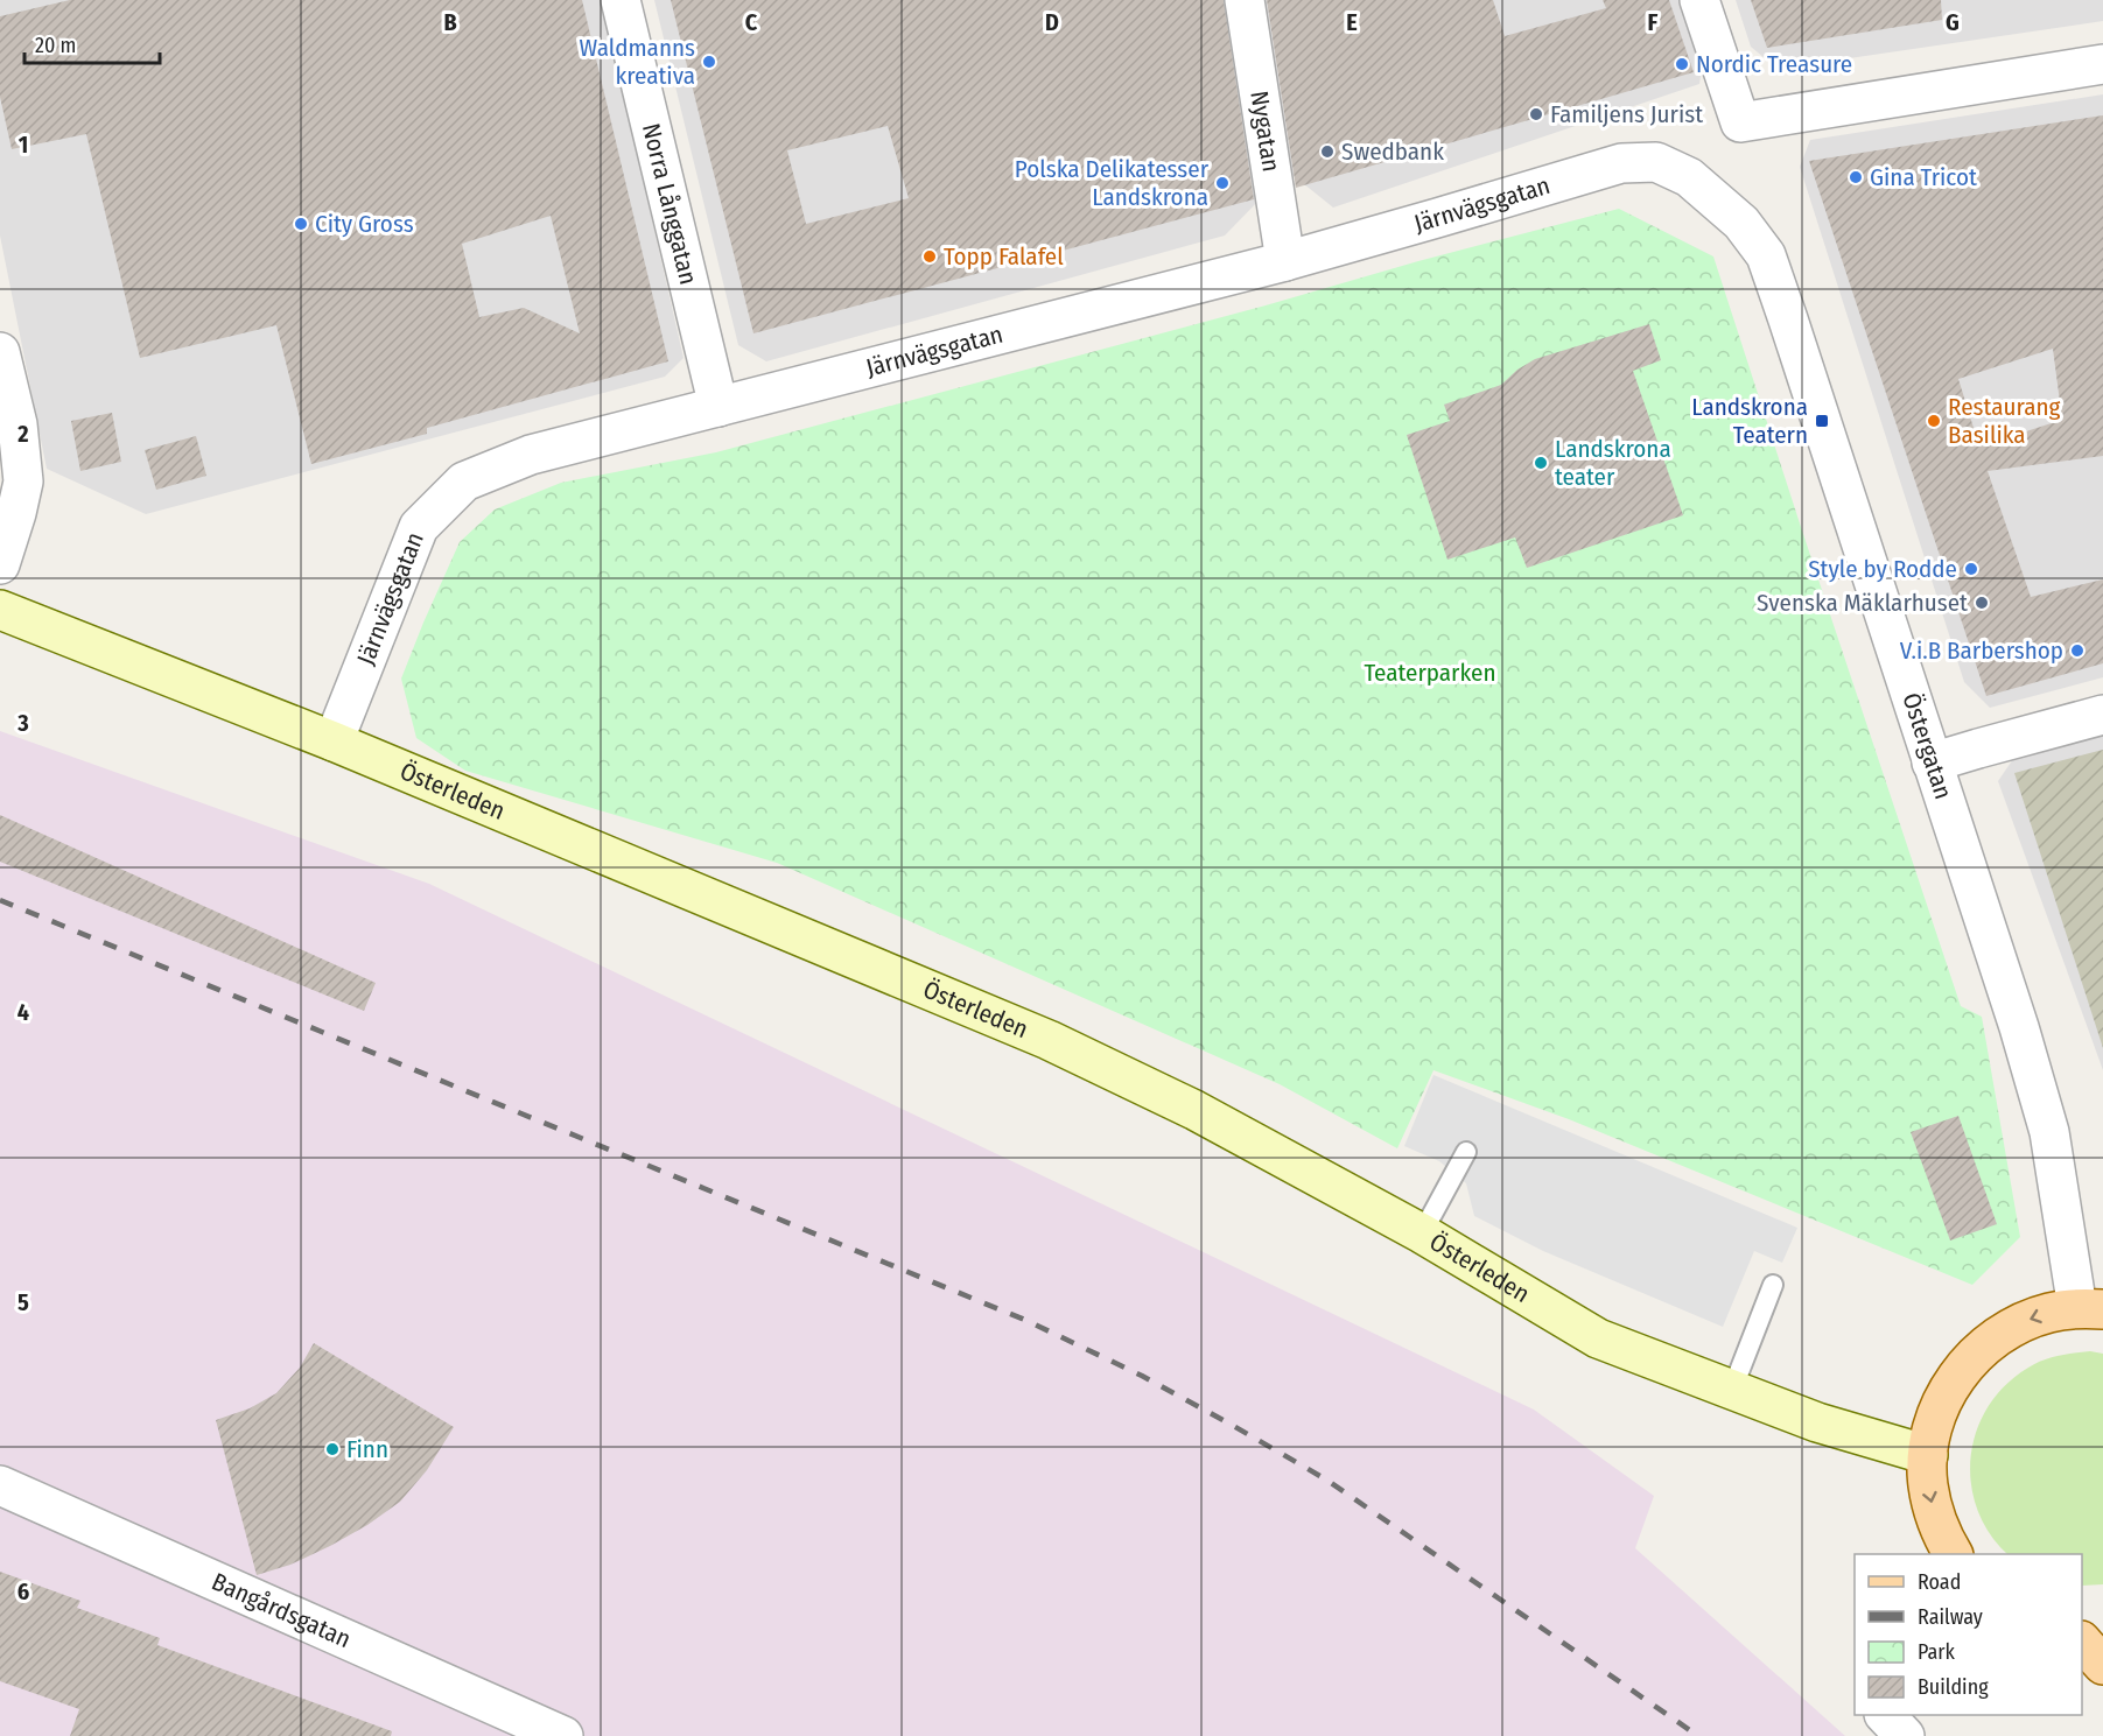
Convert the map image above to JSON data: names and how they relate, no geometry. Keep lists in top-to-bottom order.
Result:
{
  "streets": {
    "street": [
      "Nygatan",
      "Norra Långgatan",
      "Järnvägsgatan",
      "Östergatan",
      "Österleden",
      "Bangårdsgatan"
    ]
  },
  "crossings": [
    ["Nygatan", "Järnvägsgatan"],
    ["Norra Långgatan", "Järnvägsgatan"],
    ["Järnvägsgatan", "Östergatan"],
    ["Järnvägsgatan", "Österleden"]
  ],
  "parks": ["Teaterparken"],
  "places": {
    "other": [
      "Waldmanns kreativa",
      "Nordic Treasure",
      "Familjens Jurist",
      "Swedbank",
      "Gina Tricot",
      "Polska Delikatesser Landskrona",
      "City Gross",
      "Topp Falafel",
      "Restaurang Basilika",
      "Landskrona teater",
      "Style by Rodde",
      "Svenska Mäklarhuset",
      "V.i.B Barbershop",
      "Finn"
    ],
    "transit": ["Landskrona Teatern"]
  },
  "legend": [
    "Road",
    "Railway",
    "Park",
    "Building"
  ],
  "scale_bar": "20 m",
  "grid": {
    "columns": [
      "B",
      "C",
      "D",
      "E",
      "F",
      "G"
    ],
    "rows": [
      "1",
      "2",
      "3",
      "4",
      "5",
      "6"
    ]
  }
}
